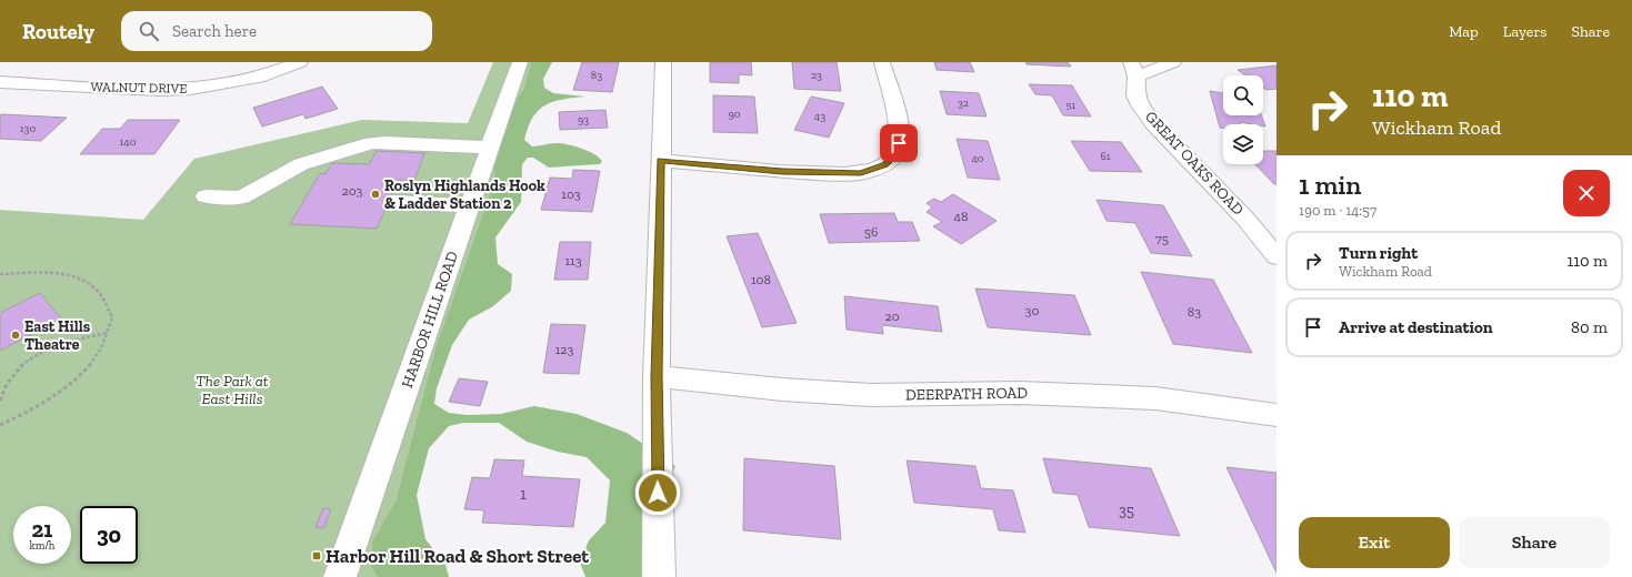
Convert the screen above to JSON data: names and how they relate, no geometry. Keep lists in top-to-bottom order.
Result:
{
  "streets": {
    "street": [
      "WALNUT DRIVE",
      "GREAT OAKS ROAD",
      "HARBOR HILL ROAD",
      "DEERPATH ROAD"
    ]
  },
  "parks": ["The Park at East Hills"],
  "places": {
    "other": ["Roslyn Highlands Hook & Ladder Station 2", "East Hills Theatre"],
    "transit": ["Harbor Hill Road & Short Street"]
  },
  "house_numbers": [
    "83",
    "23",
    "32",
    "51",
    "90",
    "43",
    "93",
    "130",
    "140",
    "61",
    "40",
    "203",
    "103",
    "48",
    "56",
    "75",
    "113",
    "108",
    "30",
    "83",
    "20",
    "123",
    "1",
    "35"
  ],
  "page": {
    "header": "Routely",
    "search": "Search here",
    "nav": ["Map", "Layers", "Share"],
    "turn": ["110 m", "Wickham Road"],
    "heading": ["1 min", "190 m · 14:57"],
    "list": [
      {
        "name": "Turn right",
        "note": "Wickham Road",
        "value": "110 m"
      },
      {
        "name": "Arrive at destination",
        "value": "80 m"
      }
    ],
    "speed": "21 km/h",
    "limit": "30",
    "buttons": ["Exit", "Share"]
  }
}
